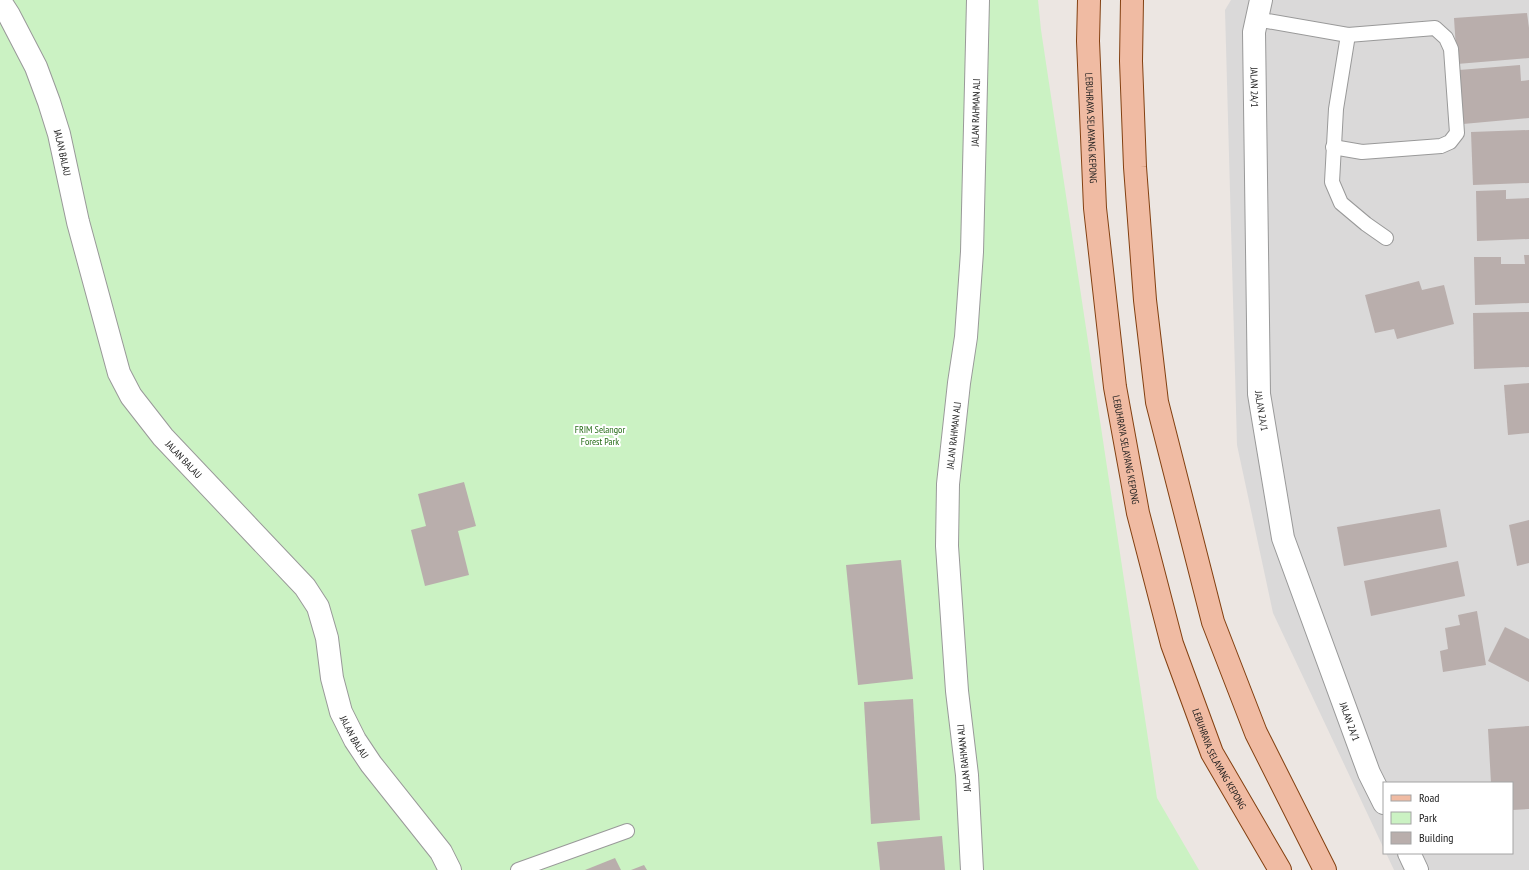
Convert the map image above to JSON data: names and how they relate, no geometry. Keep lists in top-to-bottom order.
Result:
{
  "streets": {
    "main road": ["LEBUHRAYA SELAYANG KEPONG"],
    "street": ["JALAN 2A/1", "JALAN RAHMAN ALI", "JALAN BALAU"]
  },
  "parks": ["FRIM Selangor Forest Park"],
  "legend": ["Road", "Park", "Building"]
}
